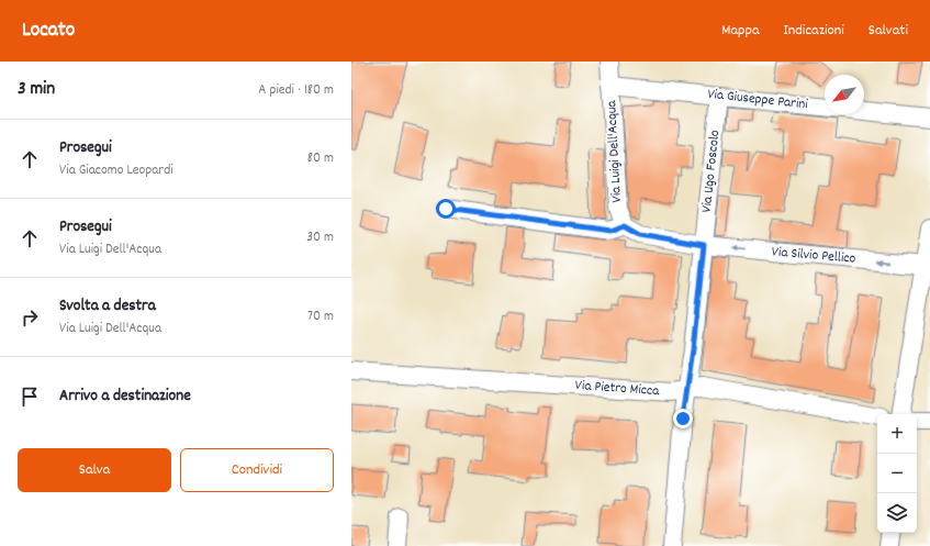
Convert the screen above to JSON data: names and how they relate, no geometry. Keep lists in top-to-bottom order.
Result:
{
  "streets": {
    "street": [
      "Via Giuseppe Parini",
      "Via Luigi Dell'Acqua",
      "Via Ugo Foscolo",
      "Via Silvio Pellico",
      "Via Pietro Micca"
    ]
  },
  "crossings": [
    ["Via Giuseppe Parini", "Via Luigi Dell'Acqua"],
    ["Via Giuseppe Parini", "Via Ugo Foscolo"],
    ["Via Ugo Foscolo", "Via Silvio Pellico"]
  ],
  "one_way": ["Via Silvio Pellico"],
  "north": "bottom left",
  "page": {
    "header": "Locato",
    "nav": ["Mappa", "Indicazioni", "Salvati"],
    "heading": ["3 min", "A piedi · 180 m"],
    "list": [
      ["Prosegui", "Via Giacomo Leopardi", "80 m"],
      ["Prosegui", "Via Luigi Dell'Acqua", "30 m"],
      ["Svolta a destra", "Via Luigi Dell'Acqua", "70 m"],
      "Arrivo a destinazione"
    ],
    "map_buttons": ["+", "−"],
    "buttons": ["Salva", "Condividi"]
  }
}
